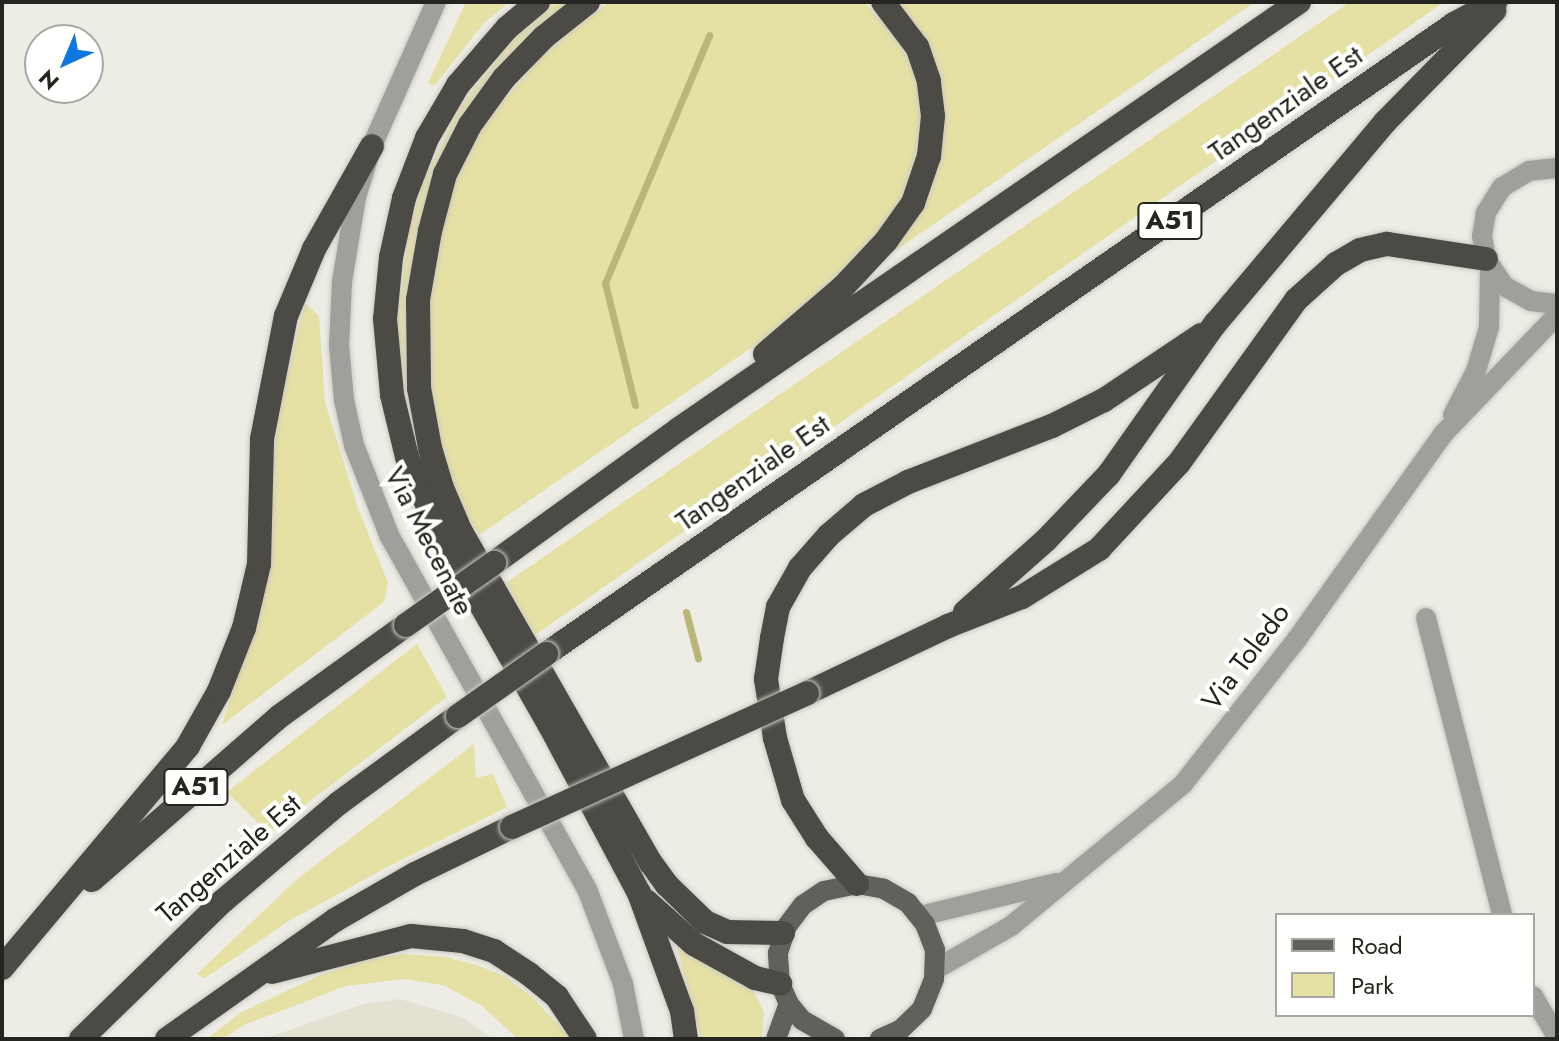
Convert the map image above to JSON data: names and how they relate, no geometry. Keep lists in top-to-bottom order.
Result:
{
  "streets": {
    "highway": ["Tangenziale Est", "A51"],
    "street": ["Via Mecenate", "Via Toledo"]
  },
  "legend": ["Road", "Park"],
  "north": "bottom left"
}
